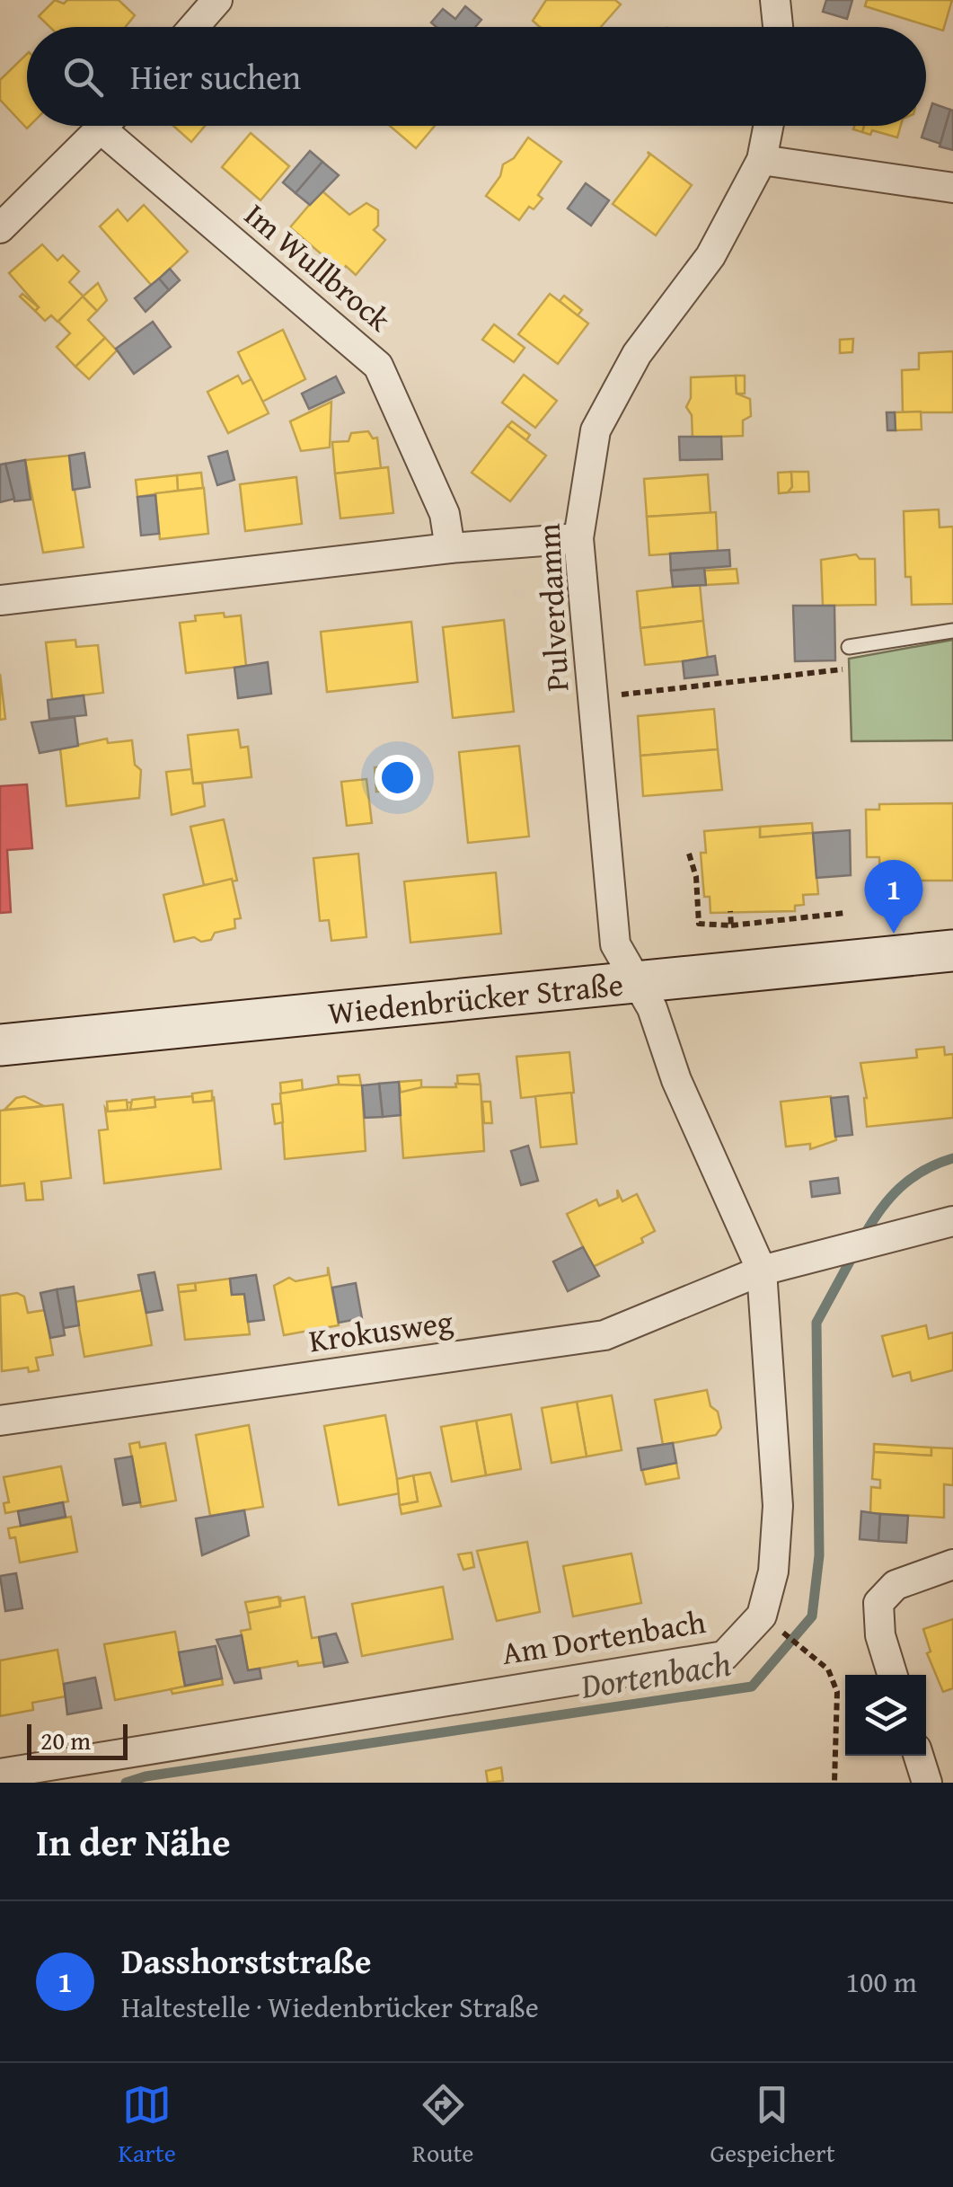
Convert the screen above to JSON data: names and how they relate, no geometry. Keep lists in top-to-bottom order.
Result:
{
  "streets": {
    "main road": ["Wiedenbrücker Straße"],
    "street": [
      "Im Wullbrock",
      "Pulverdamm",
      "Krokusweg",
      "Am Dortenbach"
    ]
  },
  "crossings": [
    ["Pulverdamm", "Wiedenbrücker Straße"],
    ["Pulverdamm", "Am Dortenbach"],
    ["Wiedenbrücker Straße", "Am Dortenbach"],
    ["Krokusweg", "Am Dortenbach"]
  ],
  "water": ["Dortenbach"],
  "scale_bar": "20 m",
  "page": {
    "search": "Hier suchen",
    "pins": "1",
    "scale": "20 m",
    "heading": "In der Nähe",
    "list": [
      {
        "mark": "1",
        "name": "Dasshorststraße",
        "note": "Haltestelle · Wiedenbrücker Straße",
        "value": "100 m"
      }
    ],
    "nav": ["Karte", "Route", "Gespeichert"]
  }
}
